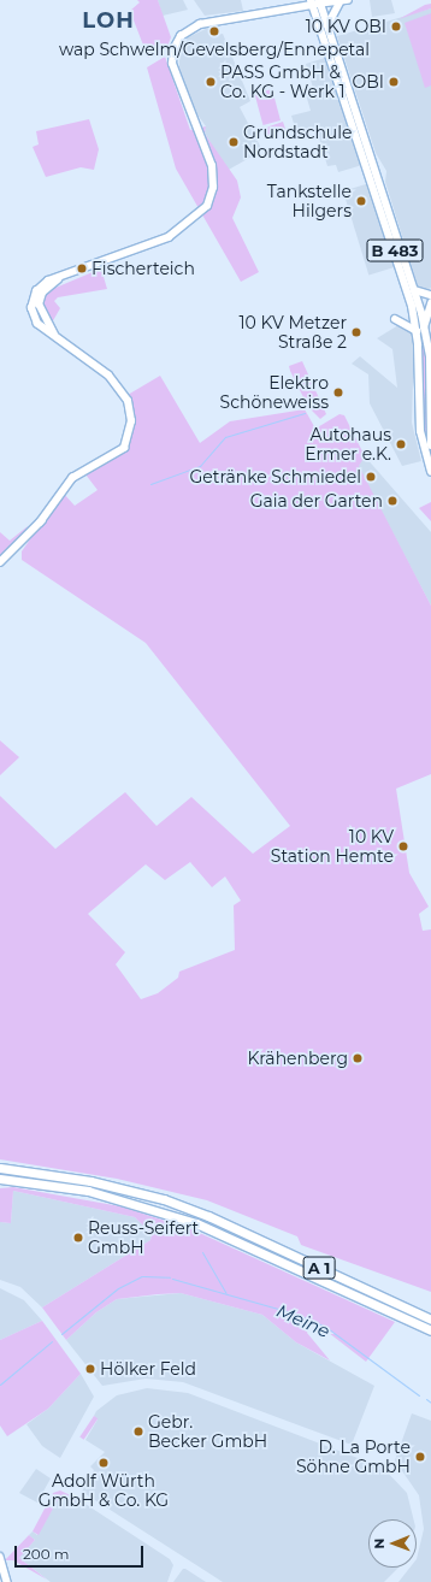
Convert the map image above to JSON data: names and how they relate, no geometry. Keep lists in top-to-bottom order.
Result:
{
  "streets": {
    "highway": ["A 1"],
    "main road": ["B 483"]
  },
  "districts": ["LOH"],
  "water": ["Meine"],
  "places": [
    "10 KV OBI",
    "wap Schwelm/Gevelsberg/Ennepetal",
    "PASS GmbH & Co. KG - Werk 1",
    "OBI",
    "Grundschule Nordstadt",
    "Tankstelle Hilgers",
    "Fischerteich",
    "10 KV Metzer Straße 2",
    "Elektro Schöneweiss",
    "Autohaus Ermer e.K.",
    "Getränke Schmiedel",
    "Gaia der Garten",
    "10 KV Station Hemte",
    "Krähenberg",
    "Reuss-Seifert GmbH",
    "Hölker Feld",
    "Gebr. Becker GmbH",
    "D. La Porte Söhne GmbH",
    "Adolf Würth GmbH & Co. KG"
  ],
  "scale_bar": "200 m",
  "north": "left"
}
